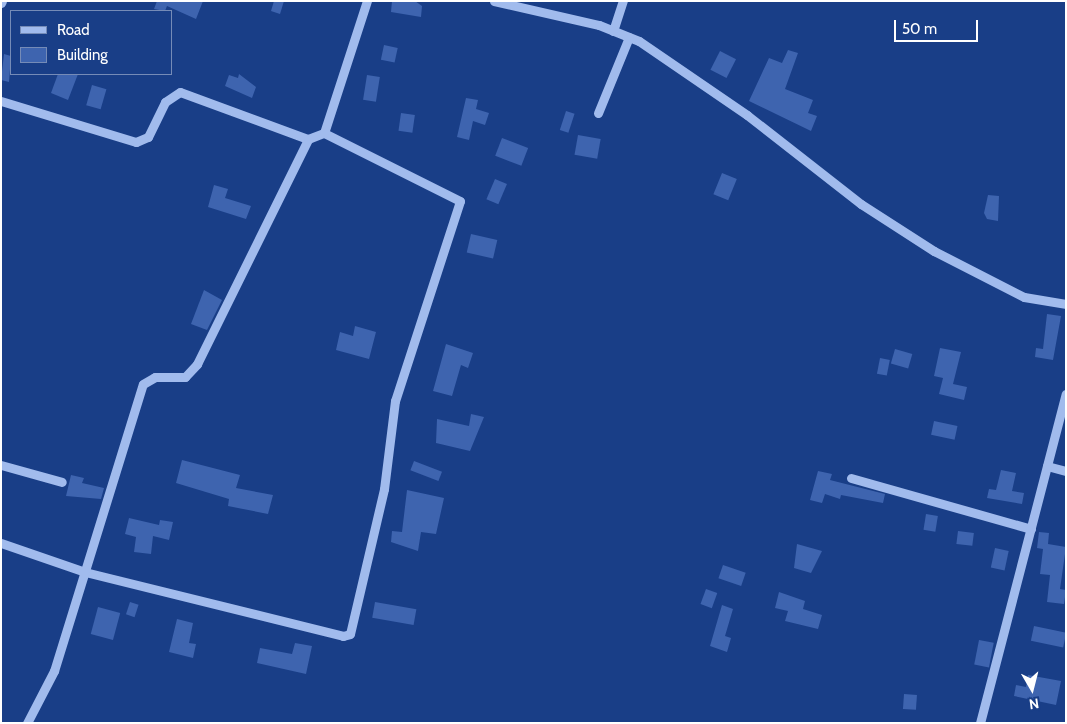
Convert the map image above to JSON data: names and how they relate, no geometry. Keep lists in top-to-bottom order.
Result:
{
  "legend": ["Road", "Building"],
  "scale_bar": "50 m",
  "north": "bottom"
}
